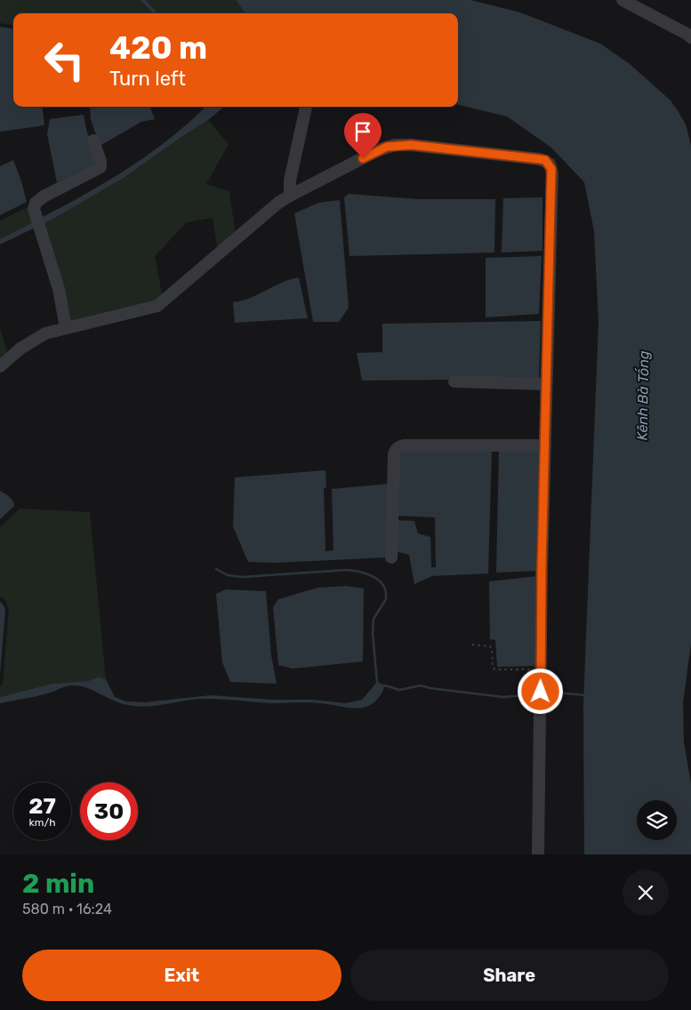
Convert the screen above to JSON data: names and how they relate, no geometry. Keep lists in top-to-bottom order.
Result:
{
  "water": ["Kênh Bà Tống"],
  "page": {
    "turn": ["420 m", "Turn left"],
    "speed": "27 km/h",
    "limit": "30",
    "heading": ["2 min", "580 m · 16:24"],
    "buttons": ["Exit", "Share"]
  }
}
